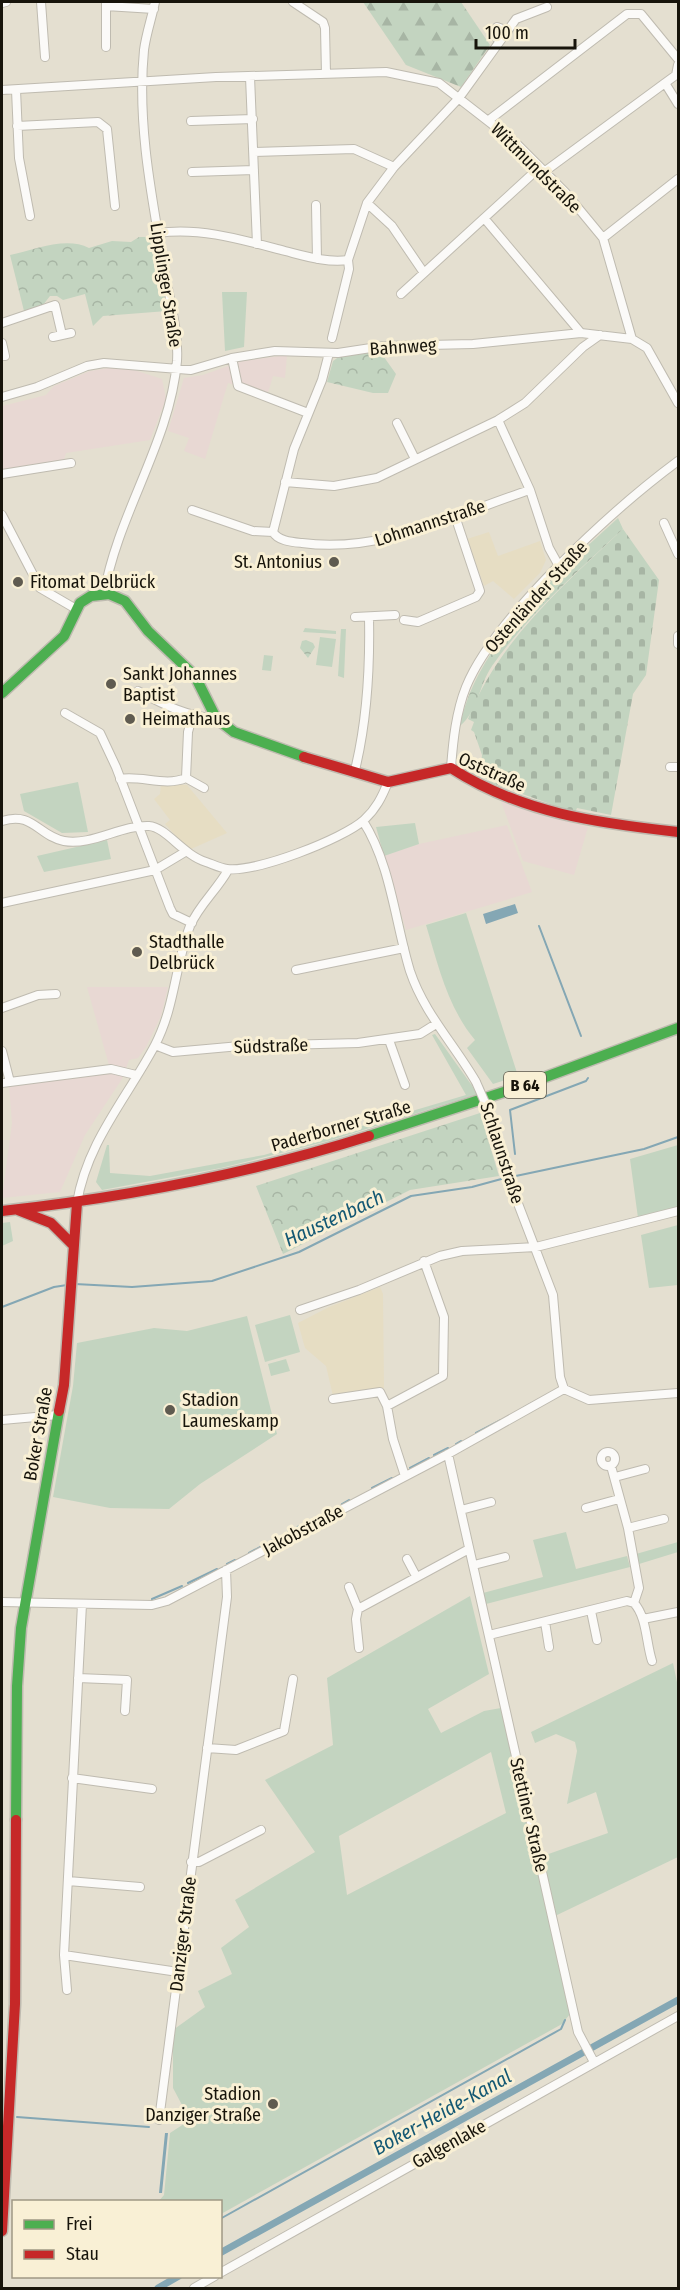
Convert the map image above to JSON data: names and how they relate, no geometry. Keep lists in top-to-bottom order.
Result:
{
  "streets": {
    "main road": [
      "Oststraße",
      "B 64",
      "Paderborner Straße",
      "Boker Straße"
    ],
    "street": [
      "Wittmundstraße",
      "Lipplinger Straße",
      "Bahnweg",
      "Lohmannstraße",
      "Ostenländer Straße",
      "Südstraße",
      "Schlaunstraße",
      "Jakobstraße",
      "Stettiner Straße",
      "Danziger Straße",
      "Galgenlake"
    ]
  },
  "crossings": [
    ["Wittmundstraße", "Lipplinger Straße"],
    ["Wittmundstraße", "Bahnweg"],
    ["Lipplinger Straße", "Bahnweg"],
    ["Ostenländer Straße", "Oststraße"],
    ["Südstraße", "Schlaunstraße"],
    ["Südstraße", "Boker Straße"],
    ["Paderborner Straße", "Boker Straße"],
    ["Schlaunstraße", "Jakobstraße"],
    ["Boker Straße", "Jakobstraße"],
    ["Jakobstraße", "Stettiner Straße"],
    ["Jakobstraße", "Danziger Straße"],
    ["Stettiner Straße", "Galgenlake"]
  ],
  "water": ["Haustenbach", "Boker-Heide-Kanal"],
  "places": [
    "St. Antonius",
    "Fitomat Delbrück",
    "Sankt Johannes Baptist",
    "Heimathaus",
    "Stadthalle Delbrück",
    "Stadion Laumeskamp",
    "Stadion Danziger Straße"
  ],
  "legend": ["Frei", "Stau"],
  "scale_bar": "100 m"
}
